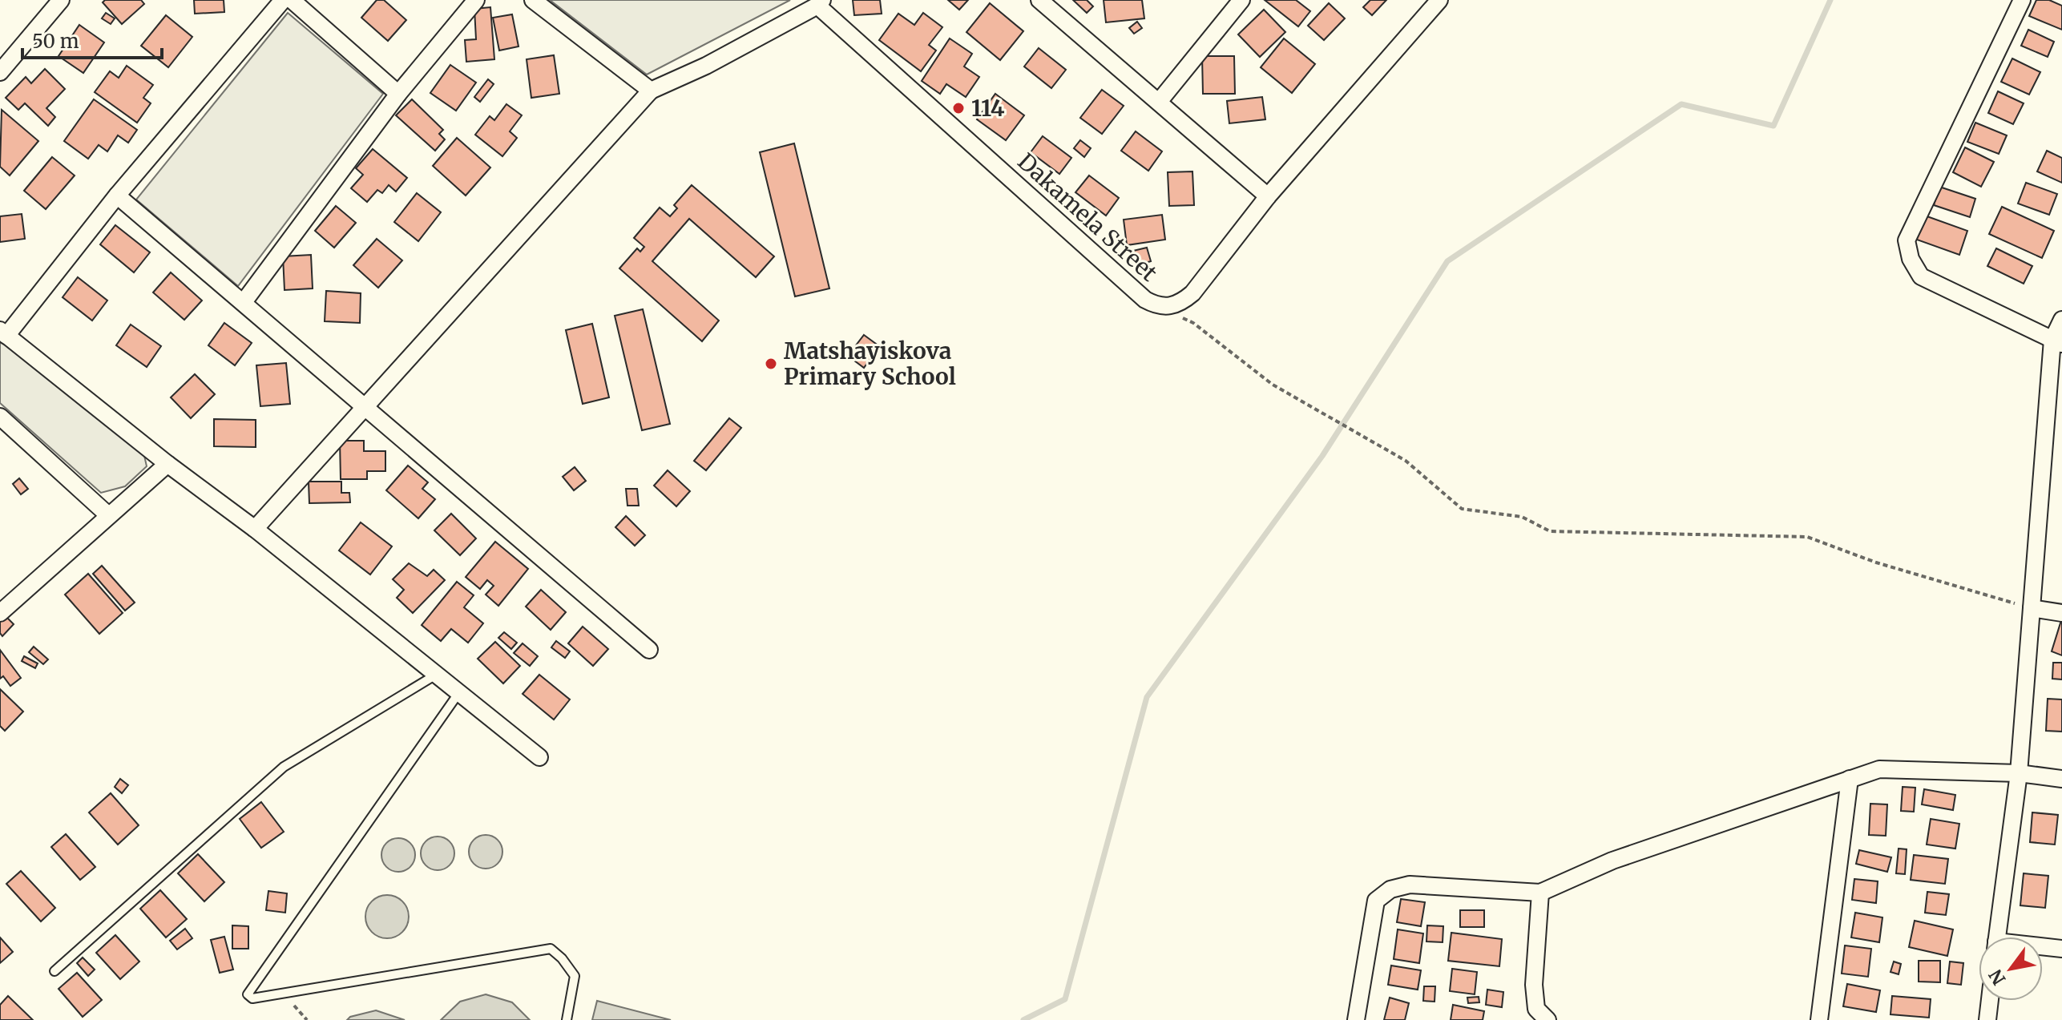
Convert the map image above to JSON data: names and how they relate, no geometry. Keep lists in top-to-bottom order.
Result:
{
  "streets": {
    "street": ["Dakamela Street"]
  },
  "places": ["114", "Matshayiskova Primary School"],
  "scale_bar": "50 m",
  "north": "bottom left"
}
